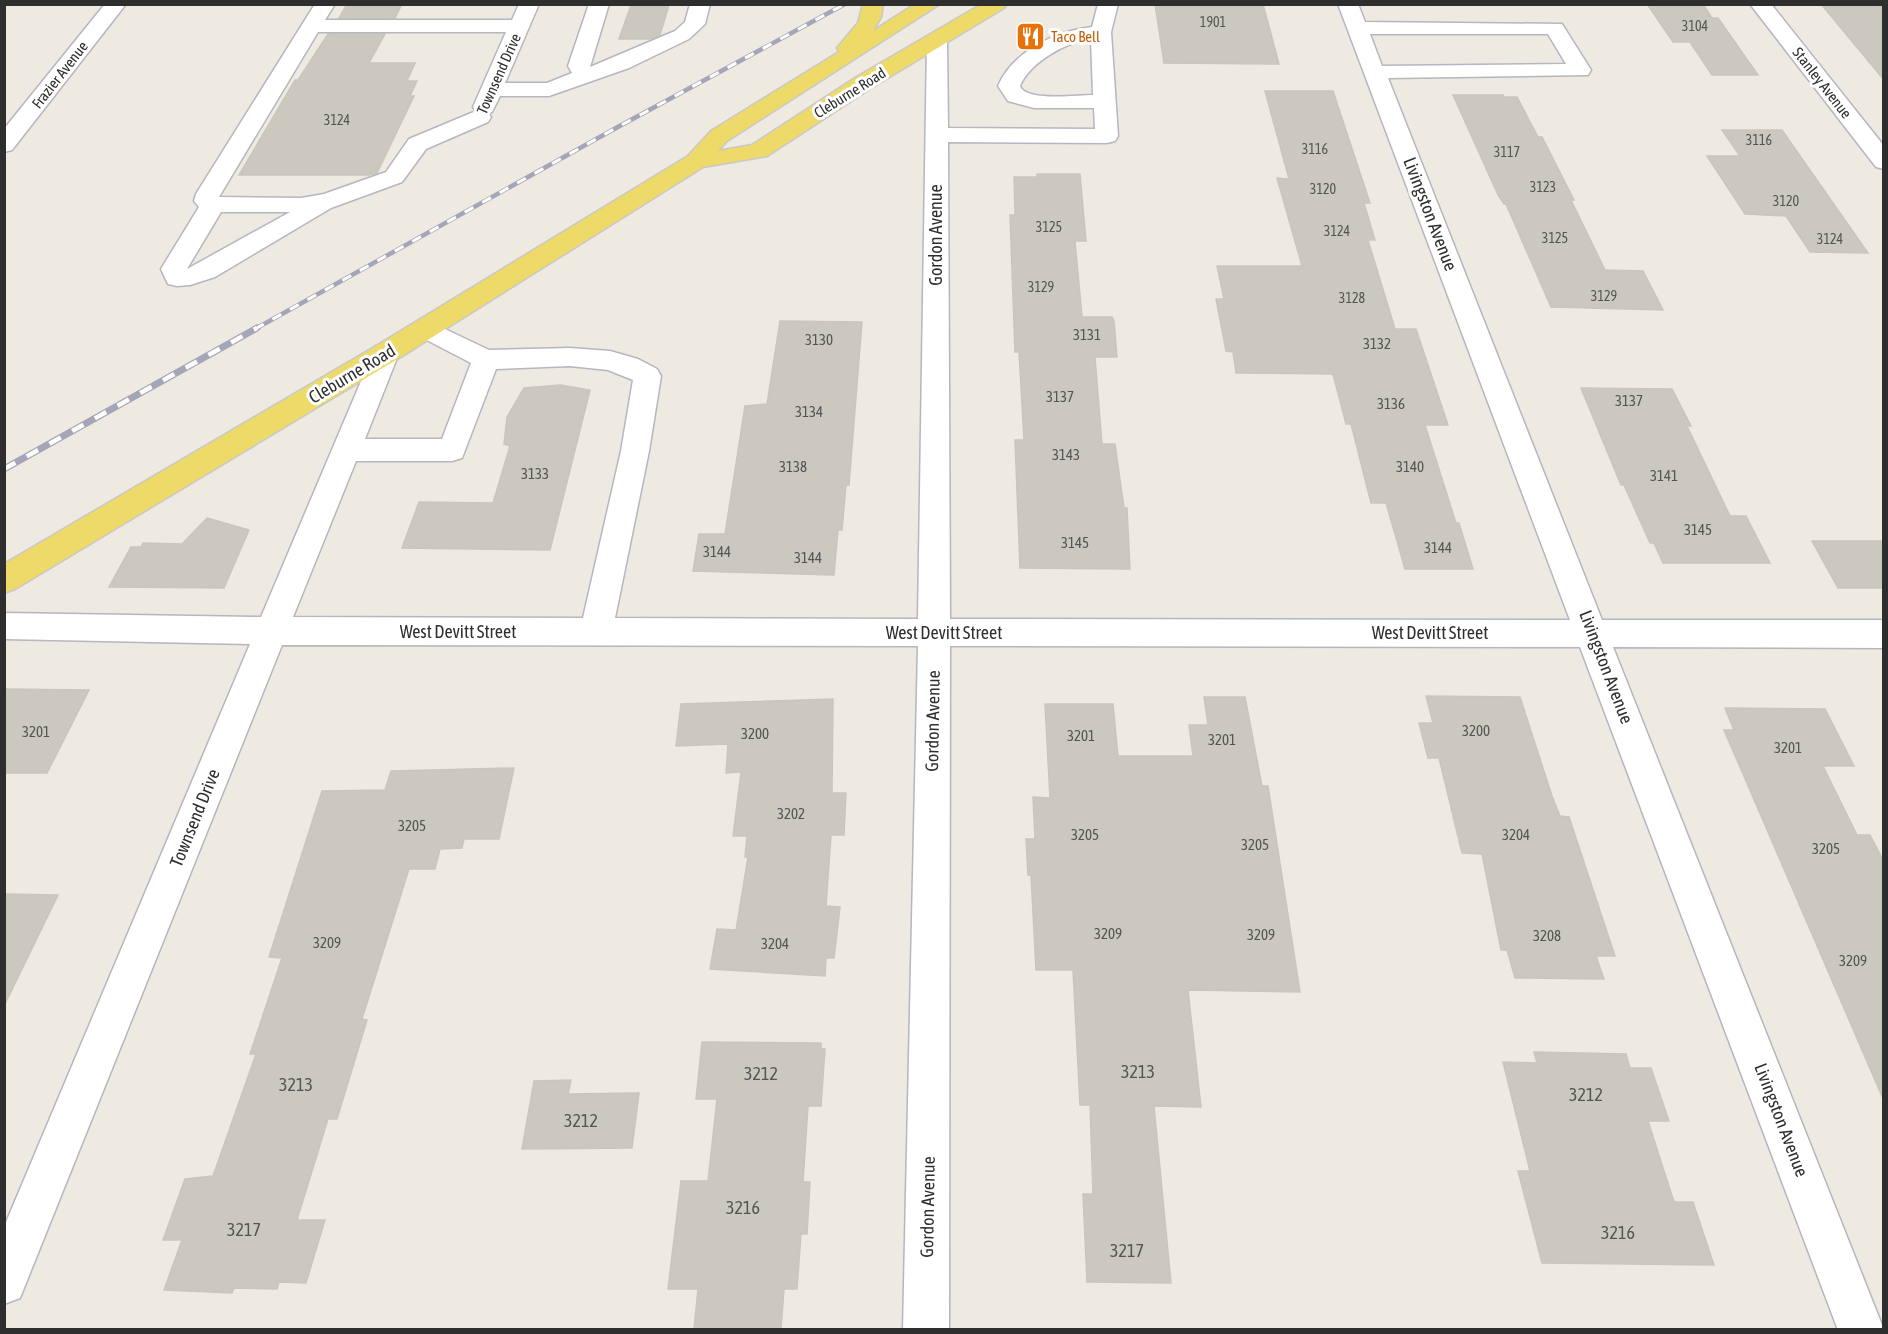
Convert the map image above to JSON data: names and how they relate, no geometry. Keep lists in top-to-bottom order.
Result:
{
  "streets": {
    "main road": ["Cleburne Road"],
    "street": [
      "Townsend Drive",
      "Frazier Avenue",
      "Stanley Avenue",
      "Livingston Avenue",
      "Gordon Avenue",
      "West Devitt Street"
    ]
  },
  "crossings": [
    ["Townsend Drive", "Cleburne Road"],
    ["Townsend Drive", "West Devitt Street"],
    ["Cleburne Road", "Gordon Avenue"],
    ["Livingston Avenue", "West Devitt Street"],
    ["Gordon Avenue", "West Devitt Street"]
  ],
  "places": {
    "restaurant": ["Taco Bell"]
  },
  "house_numbers": [
    "1901",
    "3104",
    "3124",
    "3116",
    "3116",
    "3117",
    "3123",
    "3120",
    "3120",
    "3125",
    "3124",
    "3125",
    "3124",
    "3129",
    "3129",
    "3128",
    "3131",
    "3130",
    "3132",
    "3137",
    "3137",
    "3136",
    "3134",
    "3143",
    "3138",
    "3140",
    "3133",
    "3141",
    "3145",
    "3145",
    "3144",
    "3144",
    "3144",
    "3200",
    "3201",
    "3200",
    "3201",
    "3201",
    "3201",
    "3202",
    "3205",
    "3205",
    "3204",
    "3205",
    "3205",
    "3209",
    "3209",
    "3208",
    "3209",
    "3204",
    "3209",
    "3213",
    "3212",
    "3213",
    "3212",
    "3212",
    "3216",
    "3217",
    "3216",
    "3217"
  ]
}
